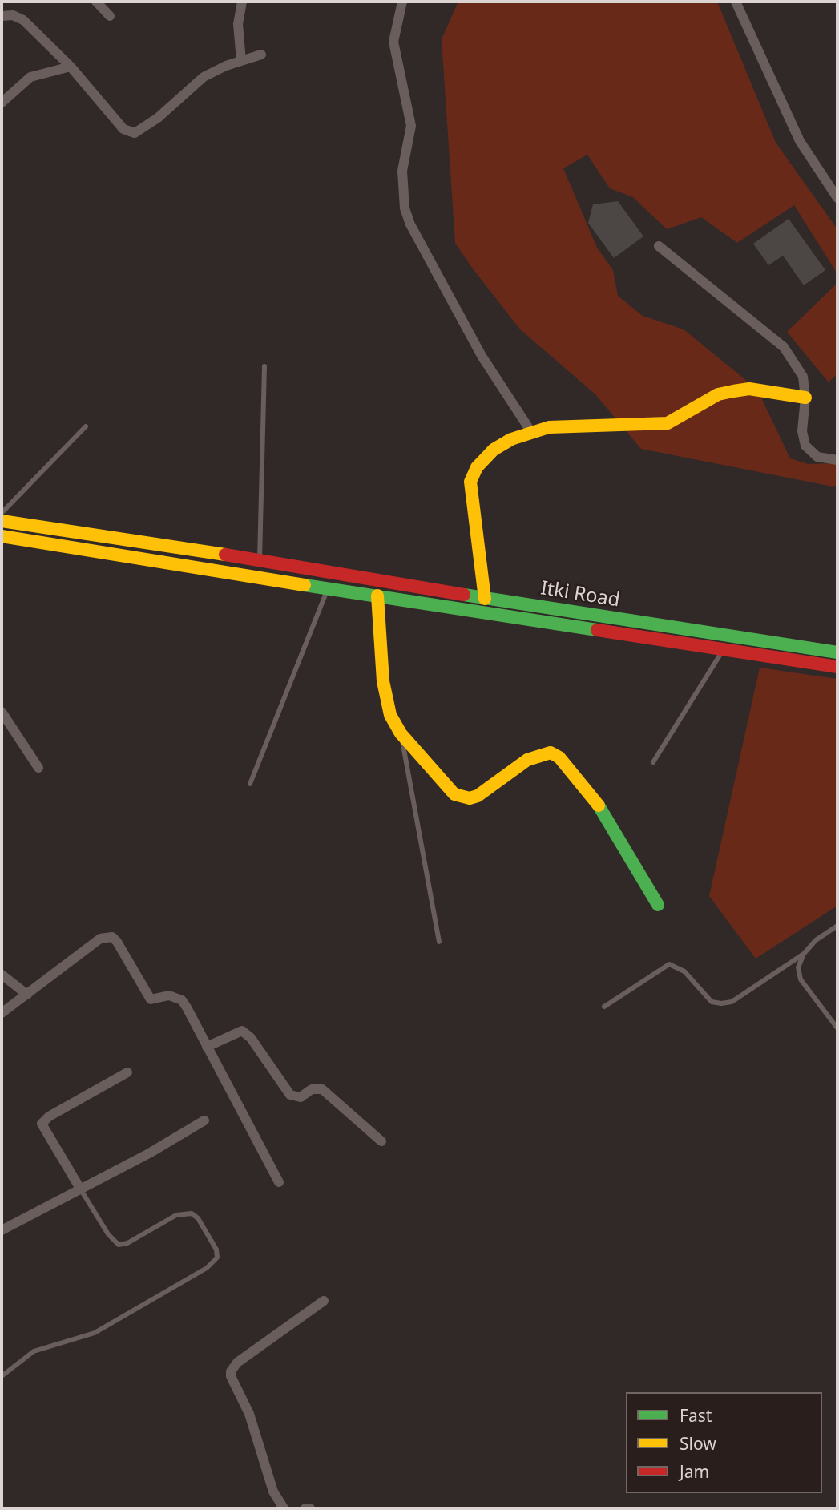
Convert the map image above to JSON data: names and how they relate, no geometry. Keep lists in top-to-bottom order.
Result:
{
  "streets": {
    "main road": ["Itki Road"]
  },
  "legend": ["Fast", "Slow", "Jam"]
}
